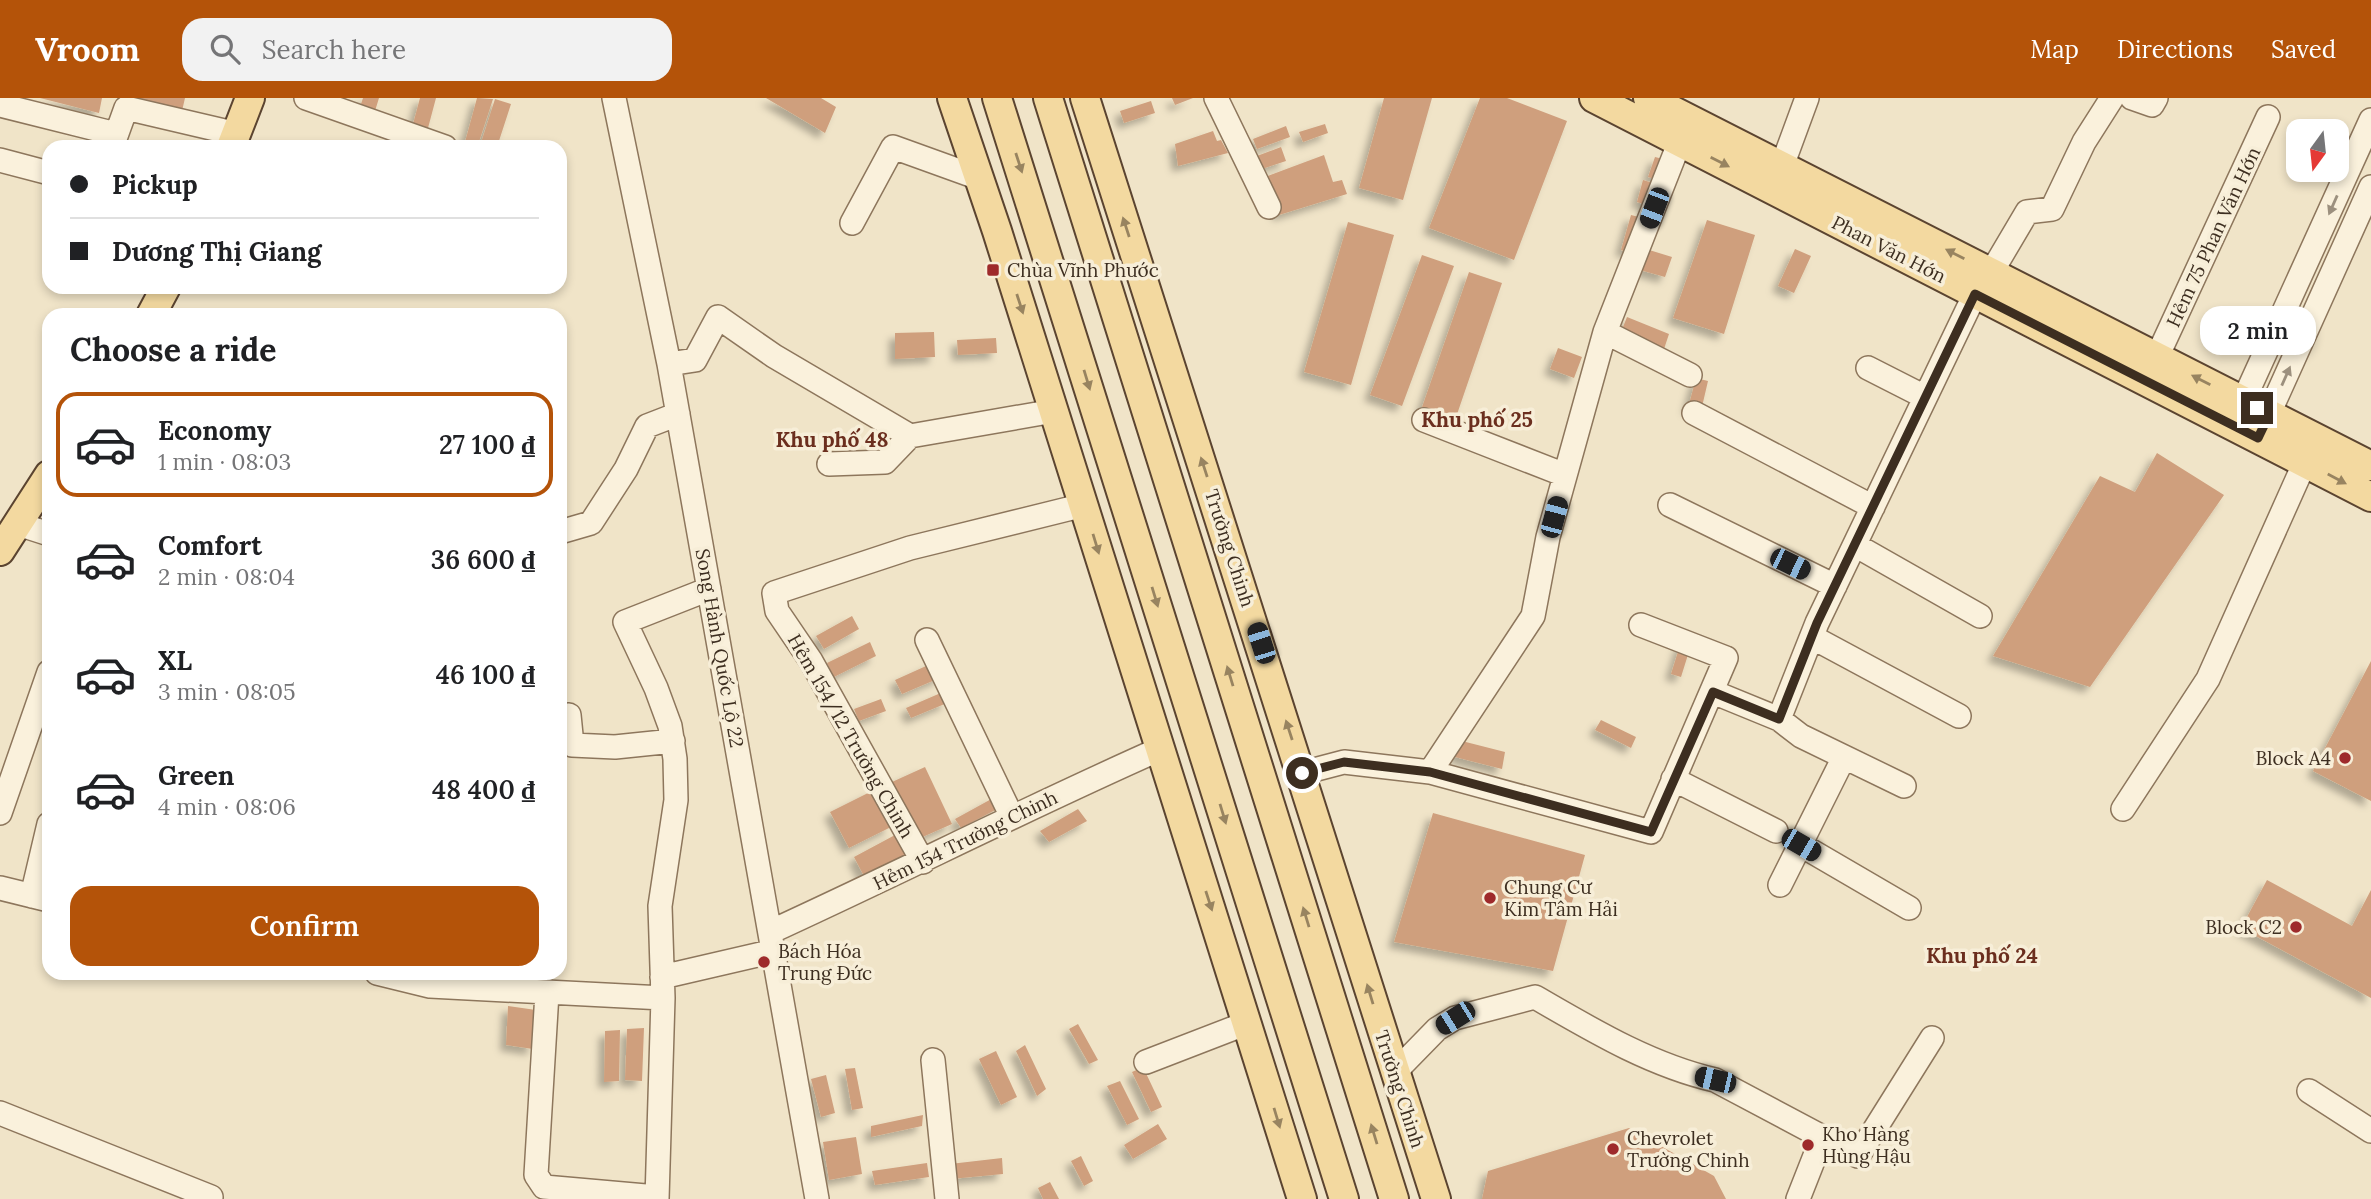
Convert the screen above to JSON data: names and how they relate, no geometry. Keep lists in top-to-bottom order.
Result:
{
  "streets": {
    "main road": ["Phan Văn Hớn", "Trường Chinh"],
    "street": [
      "Hẻm 75 Phan Văn Hớn",
      "Song Hành Quốc Lộ 22",
      "Hẻm 154/12 Trường Chinh",
      "Hẻm 154 Trường Chinh"
    ]
  },
  "crossings": [
    ["Hẻm 75 Phan Văn Hớn", "Phan Văn Hớn"],
    ["Song Hành Quốc Lộ 22", "Hẻm 154 Trường Chinh"],
    ["Hẻm 154/12 Trường Chinh", "Hẻm 154 Trường Chinh"]
  ],
  "districts": ["Khu phố 25", "Khu phố 48", "Khu phố 24"],
  "places": {
    "transit": ["Chùa Vĩnh Phước"],
    "other": [
      "Block A4",
      "Chung Cư Kim Tâm Hải",
      "Block C2",
      "Bách Hóa Trung Đức",
      "Kho Hàng Hùng Hậu",
      "Chevrolet Trường Chinh"
    ]
  },
  "north": "bottom",
  "page": {
    "header": "Vroom",
    "search": "Search here",
    "nav": ["Map", "Directions", "Saved"],
    "banner": ["Pickup", "Dương Thị Giang"],
    "bubble": "2 min",
    "heading": "Choose a ride",
    "list": [
      {
        "name": "Economy",
        "note": "1 min · 08:03",
        "value": "27 100 ₫"
      },
      {
        "name": "Comfort",
        "note": "2 min · 08:04",
        "value": "36 600 ₫"
      },
      {
        "name": "XL",
        "note": "3 min · 08:05",
        "value": "46 100 ₫"
      },
      {
        "name": "Green",
        "note": "4 min · 08:06",
        "value": "48 400 ₫"
      }
    ],
    "buttons": "Confirm"
  }
}
